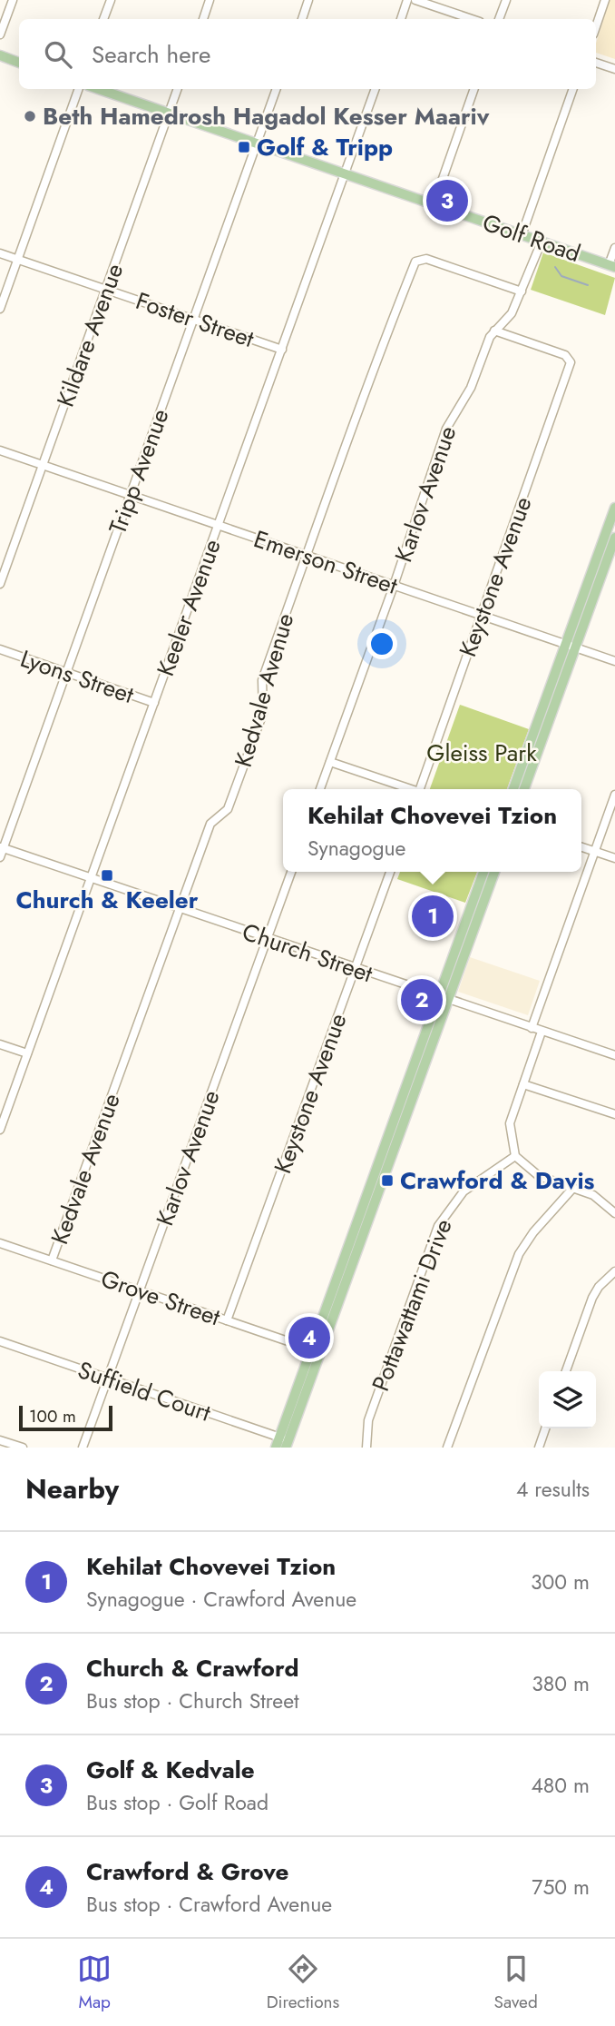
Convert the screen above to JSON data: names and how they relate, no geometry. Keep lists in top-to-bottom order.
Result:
{
  "streets": {
    "main road": ["Golf Road"],
    "street": [
      "Foster Street",
      "Kildare Avenue",
      "Tripp Avenue",
      "Karlov Avenue",
      "Emerson Street",
      "Keystone Avenue",
      "Keeler Avenue",
      "Lyons Street",
      "Kedvale Avenue",
      "Church Street",
      "Grove Street",
      "Pottawattami Drive",
      "Suffield Court"
    ]
  },
  "crossings": [
    ["Golf Road", "Kildare Avenue"],
    ["Golf Road", "Tripp Avenue"],
    ["Golf Road", "Karlov Avenue"],
    ["Golf Road", "Keeler Avenue"],
    ["Foster Street", "Kildare Avenue"],
    ["Foster Street", "Tripp Avenue"],
    ["Foster Street", "Keeler Avenue"],
    ["Kildare Avenue", "Emerson Street"],
    ["Tripp Avenue", "Emerson Street"],
    ["Tripp Avenue", "Lyons Street"],
    ["Tripp Avenue", "Church Street"],
    ["Karlov Avenue", "Emerson Street"],
    ["Karlov Avenue", "Keystone Avenue"],
    ["Karlov Avenue", "Kedvale Avenue"],
    ["Karlov Avenue", "Church Street"],
    ["Karlov Avenue", "Grove Street"],
    ["Karlov Avenue", "Suffield Court"],
    ["Emerson Street", "Keystone Avenue"],
    ["Emerson Street", "Keeler Avenue"],
    ["Emerson Street", "Kedvale Avenue"],
    ["Keystone Avenue", "Church Street"],
    ["Keystone Avenue", "Grove Street"],
    ["Keeler Avenue", "Lyons Street"],
    ["Keeler Avenue", "Church Street"],
    ["Kedvale Avenue", "Church Street"],
    ["Kedvale Avenue", "Grove Street"]
  ],
  "parks": ["Gleiss Park"],
  "places": {
    "other": ["Beth Hamedrosh Hagadol Kesser Maariv"],
    "transit": ["Golf & Tripp", "Church & Keeler", "Crawford & Davis"]
  },
  "scale_bar": "100 m",
  "page": {
    "search": "Search here",
    "pins": [
      "3",
      "1",
      "2",
      "4"
    ],
    "popup": ["Kehilat Chovevei Tzion", "Synagogue"],
    "scale": "100 m",
    "heading": ["Nearby", "4 results"],
    "list": [
      {
        "mark": "1",
        "name": "Kehilat Chovevei Tzion",
        "note": "Synagogue · Crawford Avenue",
        "value": "300 m"
      },
      {
        "mark": "2",
        "name": "Church & Crawford",
        "note": "Bus stop · Church Street",
        "value": "380 m"
      },
      {
        "mark": "3",
        "name": "Golf & Kedvale",
        "note": "Bus stop · Golf Road",
        "value": "480 m"
      },
      {
        "mark": "4",
        "name": "Crawford & Grove",
        "note": "Bus stop · Crawford Avenue",
        "value": "750 m"
      }
    ],
    "nav": ["Map", "Directions", "Saved"]
  }
}
